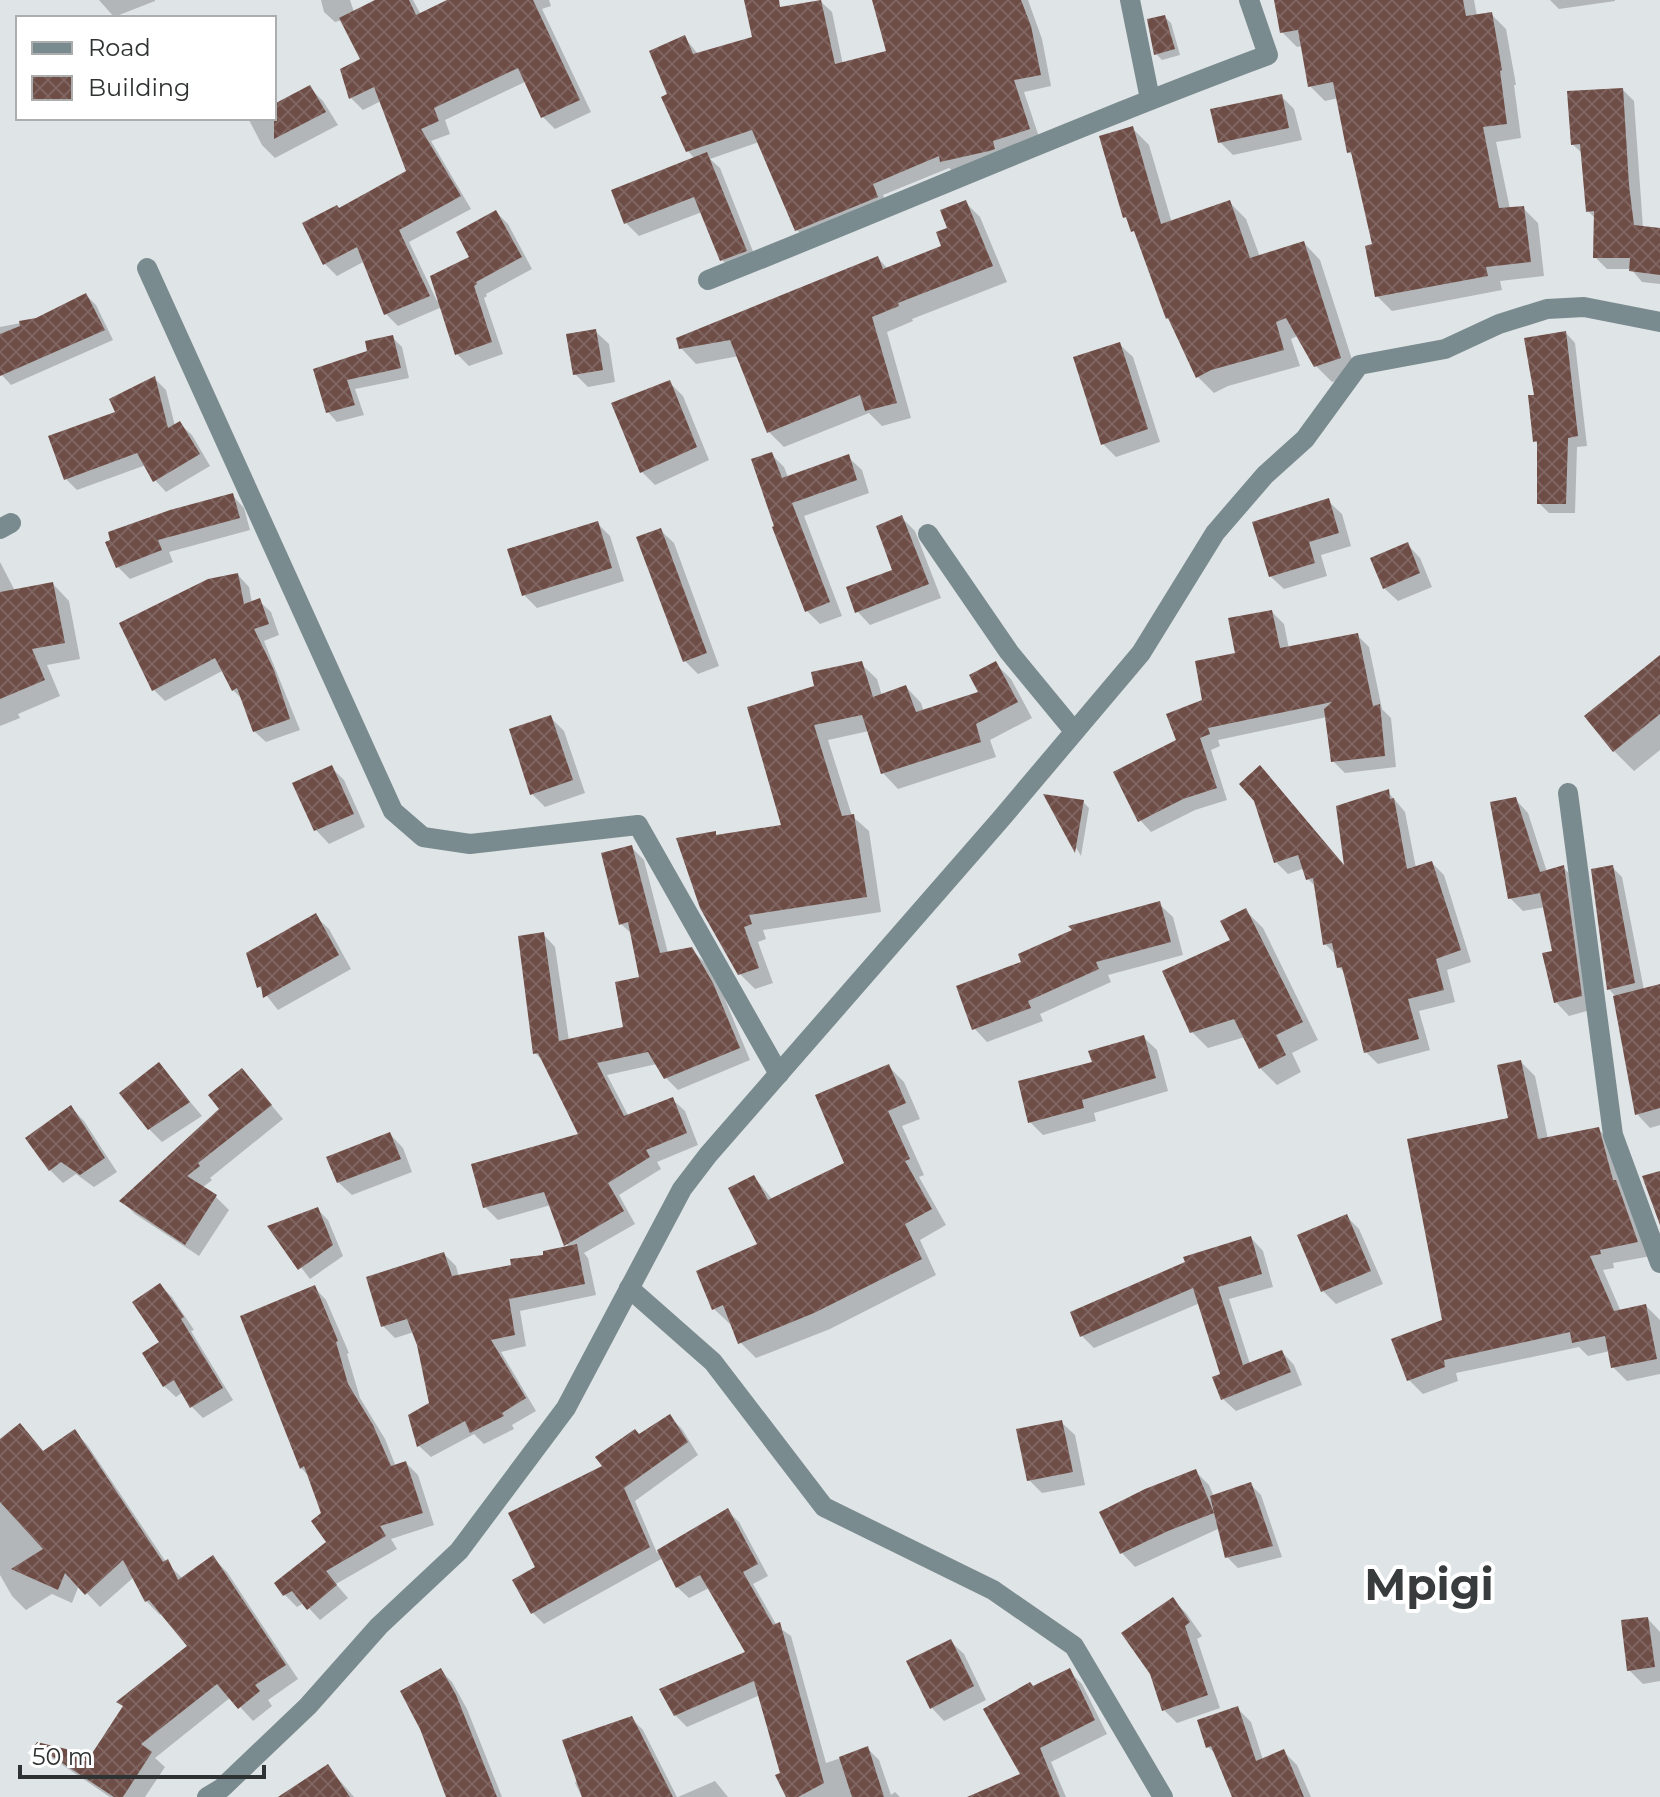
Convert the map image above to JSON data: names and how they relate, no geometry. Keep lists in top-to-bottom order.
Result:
{
  "districts": ["Mpigi"],
  "legend": ["Road", "Building"],
  "scale_bar": "50 m"
}
